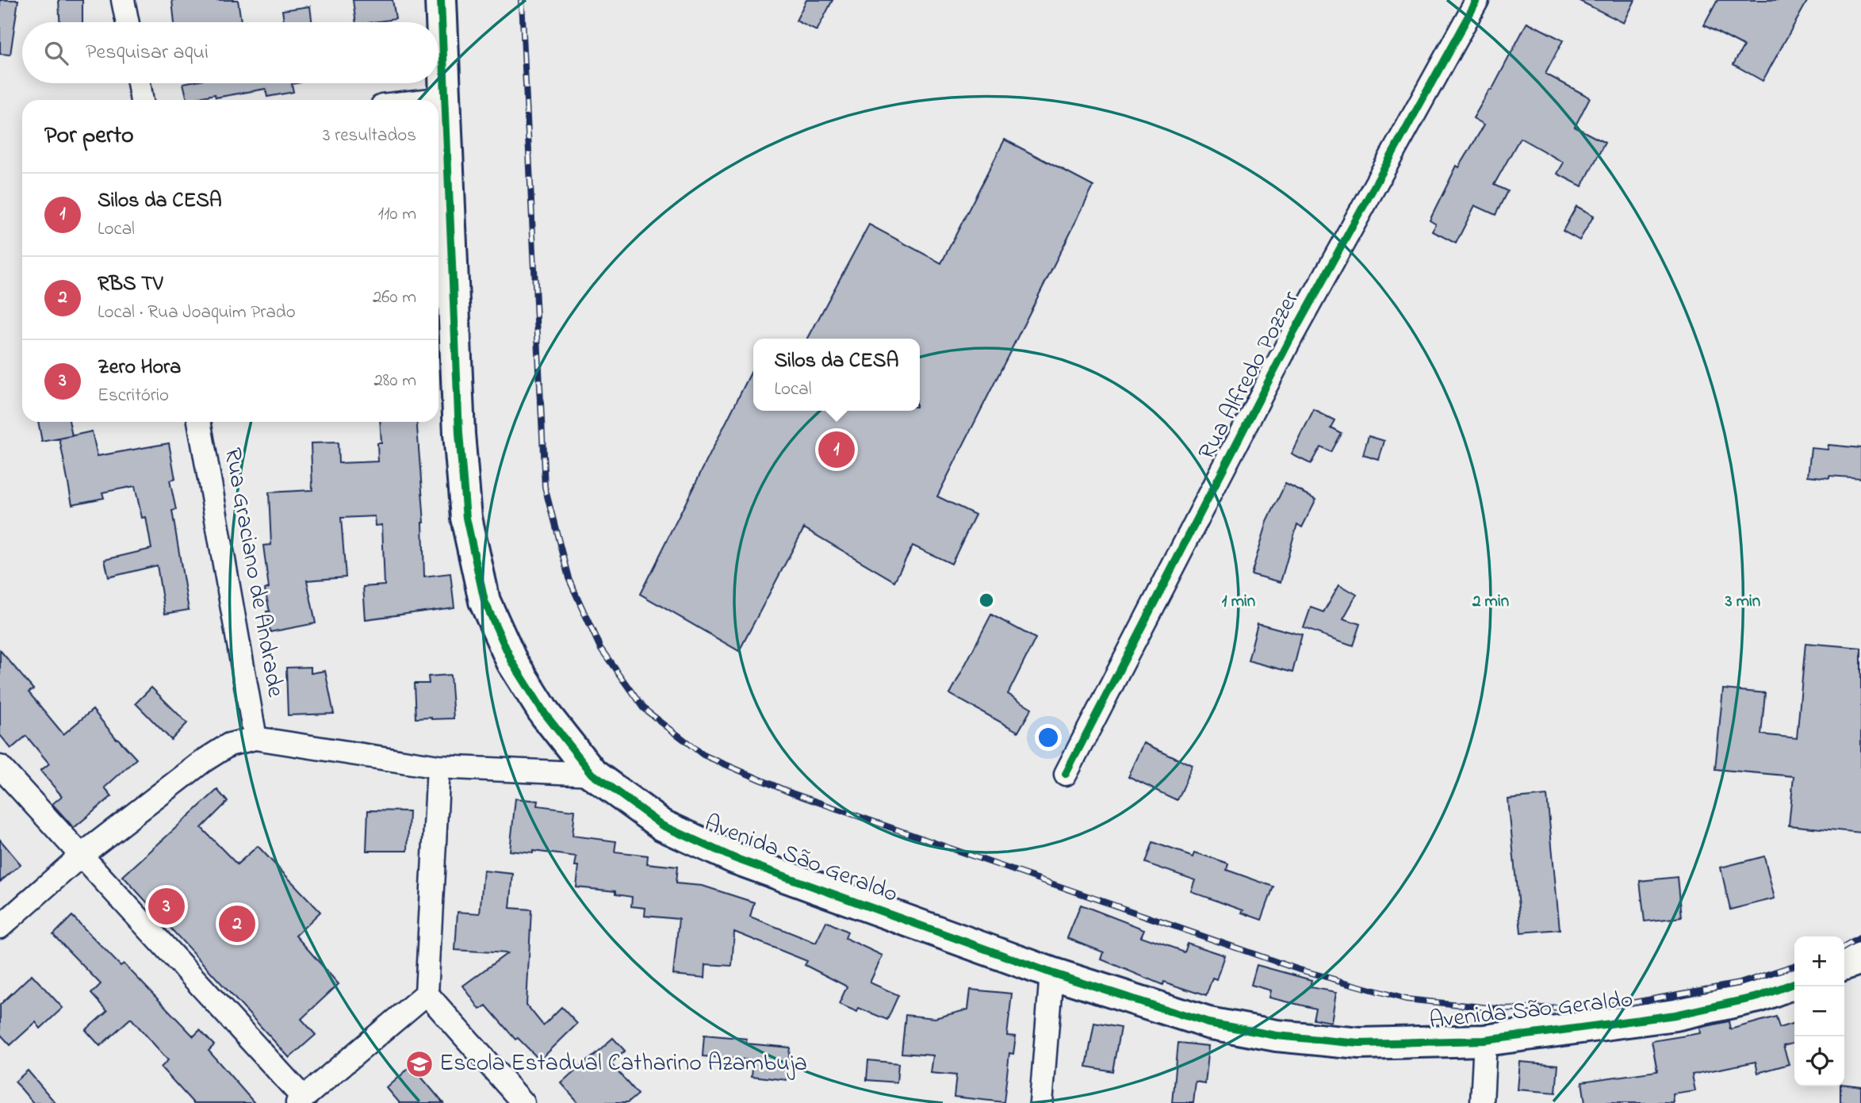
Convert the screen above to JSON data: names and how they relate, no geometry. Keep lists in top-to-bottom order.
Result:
{
  "streets": {
    "street": ["Rua Alfredo Pozzer", "Rua Graciano de Andrade", "Avenida São Geraldo"]
  },
  "places": {
    "school or university": ["Escola Estadual Catharino Azambuja"]
  },
  "page": {
    "search": "Pesquisar aqui",
    "heading": ["Por perto", "3 resultados"],
    "list": [
      {
        "mark": "1",
        "name": "Silos da CESA",
        "note": "Local",
        "value": "110 m"
      },
      {
        "mark": "2",
        "name": "RBS TV",
        "note": "Local · Rua Joaquim Prado",
        "value": "260 m"
      },
      {
        "mark": "3",
        "name": "Zero Hora",
        "note": "Escritório",
        "value": "280 m"
      }
    ],
    "popup": ["Silos da CESA", "Local"],
    "pins": ["1", "3", "2"],
    "map_buttons": ["+", "−"]
  },
  "rings": ["1 min", "2 min", "3 min"]
}
